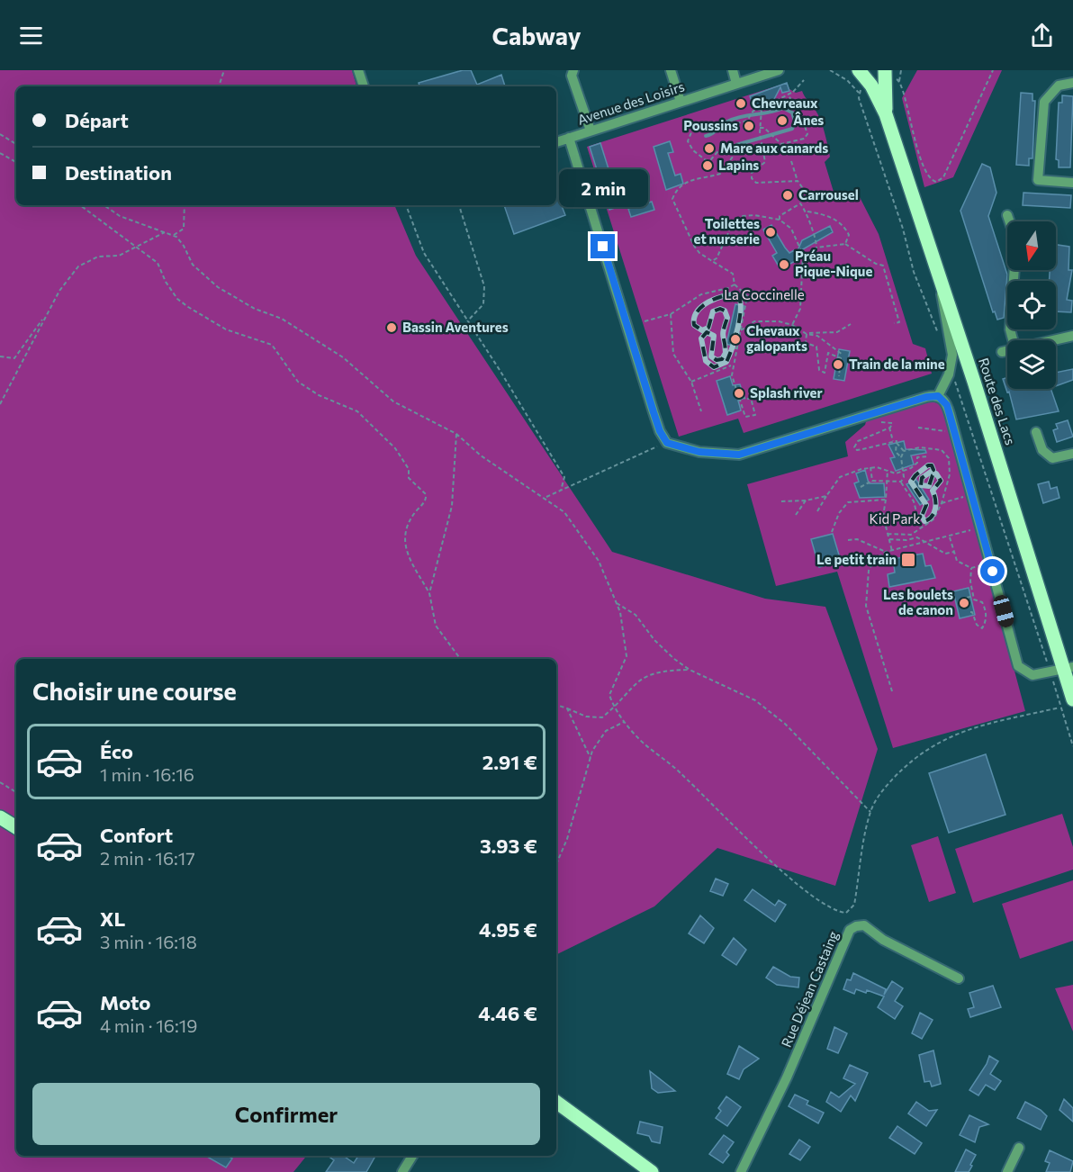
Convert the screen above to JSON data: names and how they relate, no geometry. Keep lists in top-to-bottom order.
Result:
{
  "streets": {
    "main road": ["Route des Lacs"],
    "street": ["Avenue des Loisirs", "Rue Déjean Castaing"]
  },
  "parks": ["La Coccinelle", "Kid Park"],
  "places": {
    "other": [
      "Chevreaux",
      "Ânes",
      "Poussins",
      "Mare aux canards",
      "Lapins",
      "Carrousel",
      "Toilettes et nurserie",
      "Préau Pique-Nique",
      "Bassin Aventures",
      "Chevaux galopants",
      "Train de la mine",
      "Splash river",
      "Les boulets de canon"
    ],
    "transit": ["Le petit train"]
  },
  "north": "bottom",
  "page": {
    "header": "Cabway",
    "banner": ["Départ", "Destination"],
    "bubble": "2 min",
    "heading": "Choisir une course",
    "list": [
      {
        "name": "Éco",
        "note": "1 min · 16:16",
        "value": "2.91 €"
      },
      {
        "name": "Confort",
        "note": "2 min · 16:17",
        "value": "3.93 €"
      },
      {
        "name": "XL",
        "note": "3 min · 16:18",
        "value": "4.95 €"
      },
      {
        "name": "Moto",
        "note": "4 min · 16:19",
        "value": "4.46 €"
      }
    ],
    "buttons": "Confirmer"
  }
}
